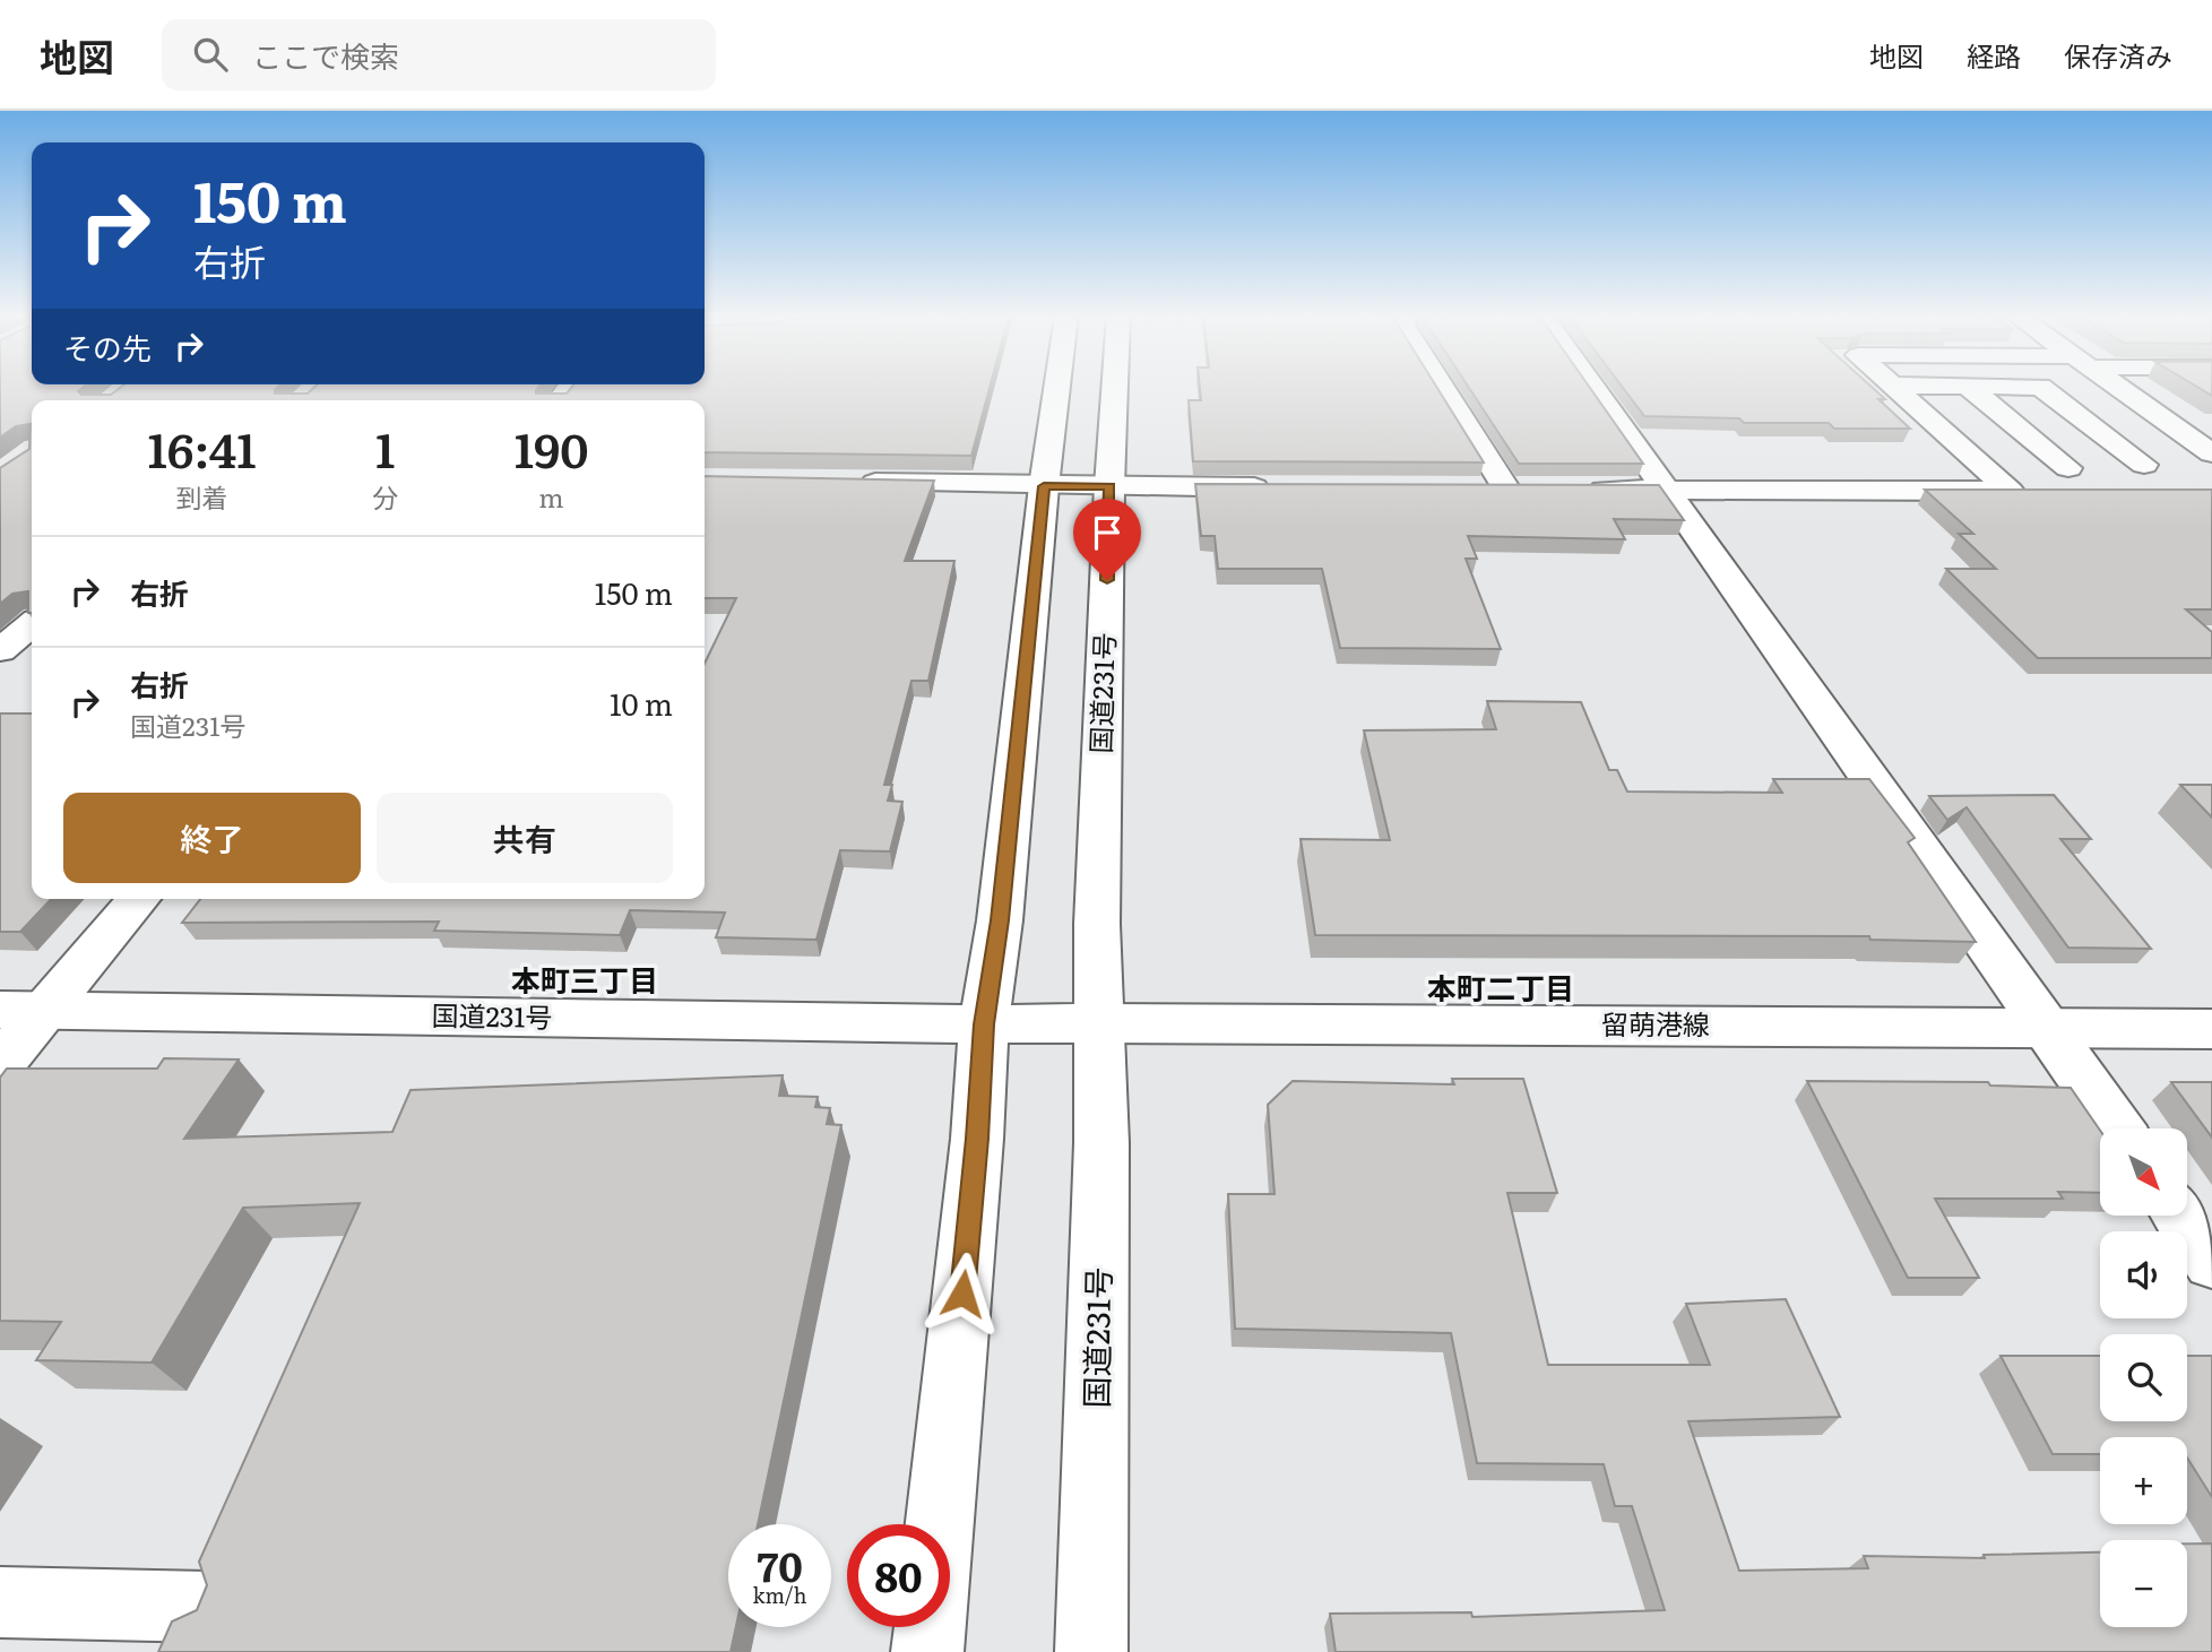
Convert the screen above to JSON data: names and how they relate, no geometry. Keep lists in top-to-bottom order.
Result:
{
  "streets": {
    "main road": ["国道231号", "留萌港線"]
  },
  "crossings": [
    ["国道231号", "留萌港線"]
  ],
  "districts": ["本町三丁目", "本町二丁目"],
  "north": "bottom right",
  "page": {
    "header": "地図",
    "search": "ここで検索",
    "nav": ["地図", "経路", "保存済み"],
    "turn": ["150 m", "右折"],
    "then": "その先",
    "eta": [
      "16:41",
      "到着",
      "1",
      "分",
      "190",
      "m"
    ],
    "list": [
      {
        "name": "右折",
        "value": "150 m"
      },
      {
        "name": "右折",
        "note": "国道231号",
        "value": "10 m"
      }
    ],
    "buttons": ["終了", "共有"],
    "map_buttons": ["+", "−"],
    "speed": "70 km/h",
    "limit": "80"
  }
}
